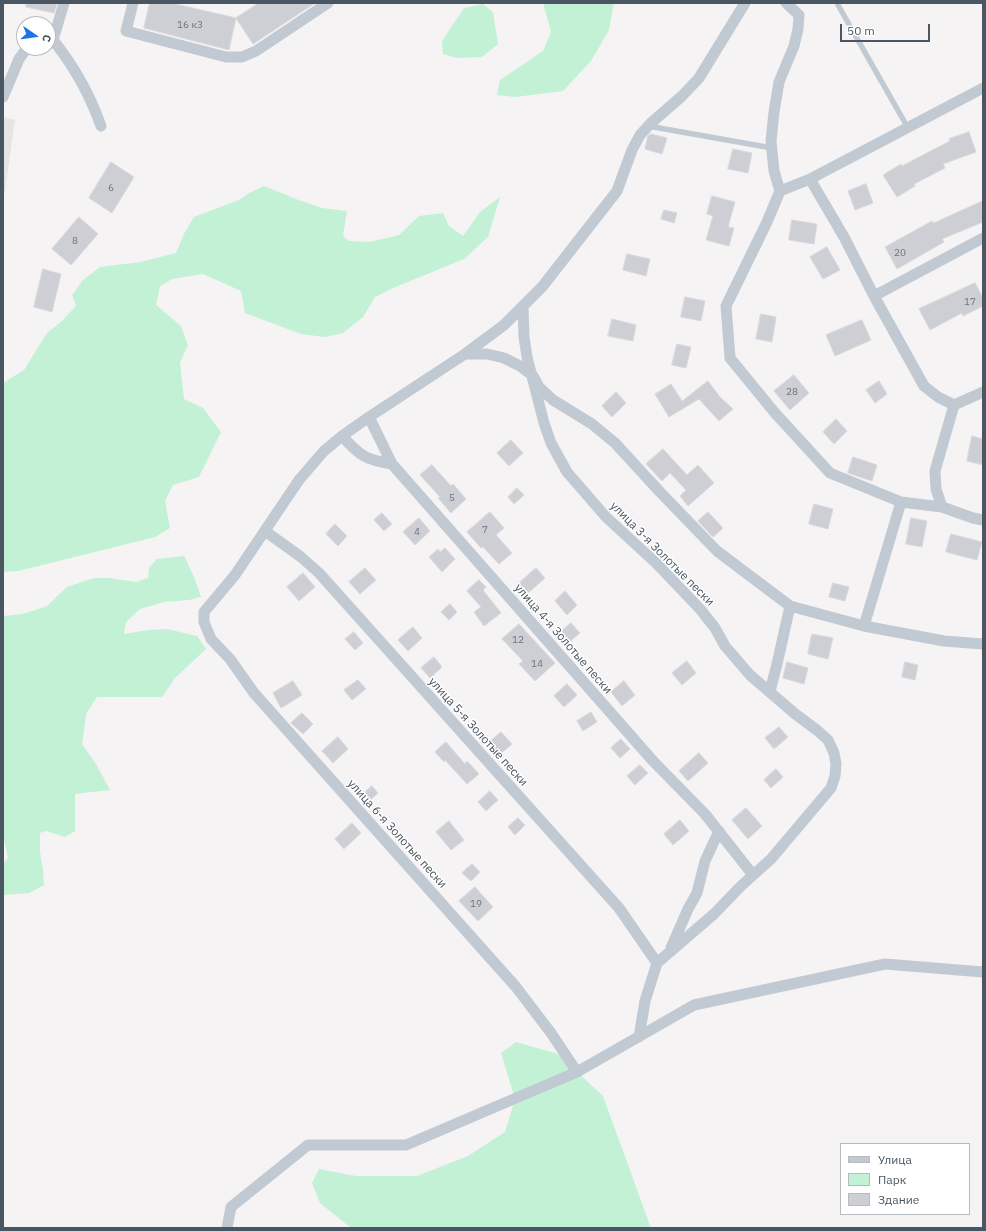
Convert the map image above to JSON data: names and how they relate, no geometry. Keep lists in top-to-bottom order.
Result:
{
  "streets": {
    "street": [
      "улица 3-я Золотые пески",
      "улица 4-я Золотые пески",
      "улица 5-я Золотые пески",
      "улица 6-я Золотые пески"
    ]
  },
  "crossings": [
    ["улица 3-я Золотые пески", "улица 4-я Золотые пески"],
    ["улица 3-я Золотые пески", "улица 5-я Золотые пески"],
    ["улица 5-я Золотые пески", "улица 6-я Золотые пески"]
  ],
  "house_numbers": [
    "16 к3",
    "6",
    "8",
    "20",
    "17",
    "28",
    "5",
    "7",
    "4",
    "12",
    "14",
    "19"
  ],
  "legend": ["Улица", "Парк", "Здание"],
  "scale_bar": "50 m",
  "north": "right"
}
